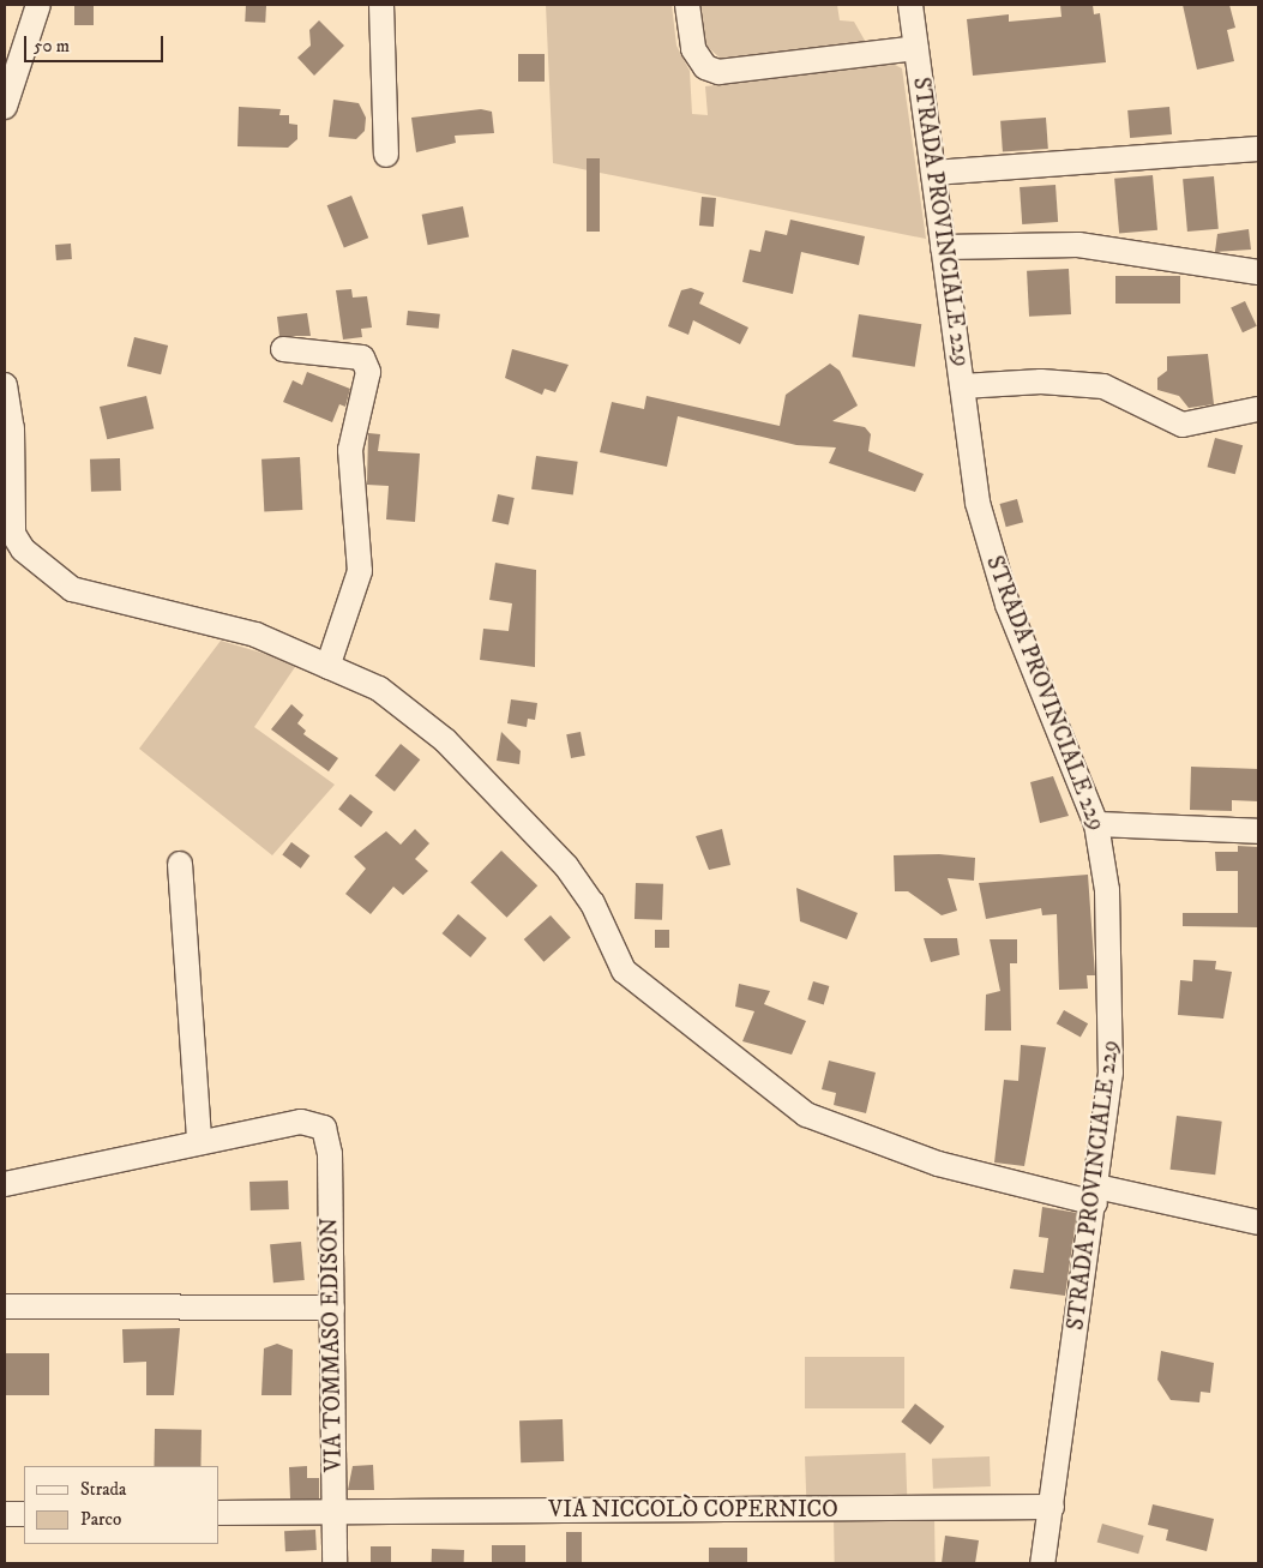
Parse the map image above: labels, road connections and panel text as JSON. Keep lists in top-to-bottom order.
{
  "streets": {
    "street": ["STRADA PROVINCIALE 229", "VIA TOMMASO EDISON", "VIA NICCOLÒ COPERNICO"]
  },
  "crossings": [
    ["STRADA PROVINCIALE 229", "VIA NICCOLÒ COPERNICO"],
    ["VIA TOMMASO EDISON", "VIA NICCOLÒ COPERNICO"]
  ],
  "legend": ["Strada", "Parco"],
  "scale_bar": "50 m"
}
